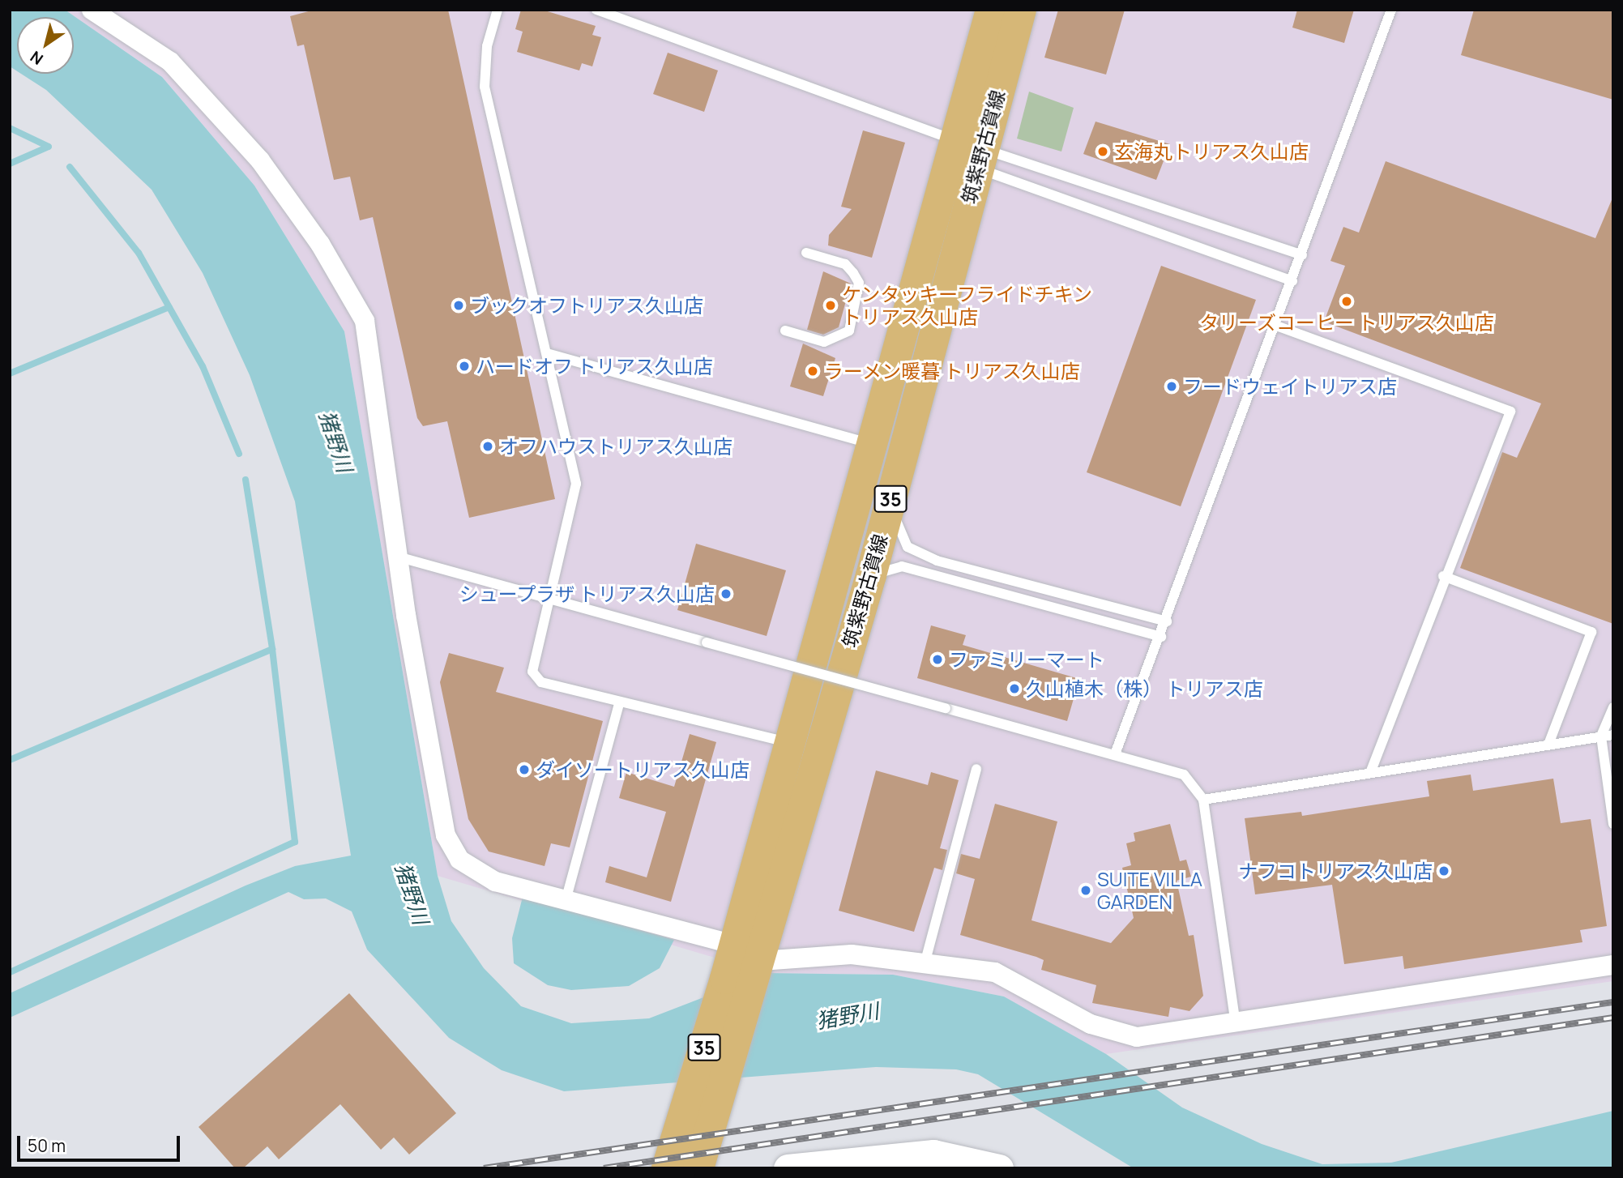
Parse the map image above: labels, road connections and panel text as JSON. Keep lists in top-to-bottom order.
{
  "streets": {
    "main road": ["筑紫野古賀線", "35"]
  },
  "water": ["猪野川"],
  "places": [
    "玄海丸トリアス久山店",
    "タリーズコーヒー トリアス久山店",
    "ブックオフトリアス久山店",
    "ケンタッキーフライドチキン トリアス久山店",
    "ハードオフ トリアス久山店",
    "ラーメン暖暮 トリアス久山店",
    "フードウェイトリアス店",
    "オフハウストリアス久山店",
    "シュープラザ トリアス久山店",
    "ファミリーマート",
    "久山植木（株） トリアス店",
    "ダイソートリアス久山店",
    "ナフコトリアス久山店",
    "SUITE VILLA GARDEN"
  ],
  "scale_bar": "50 m",
  "north": "bottom left"
}
